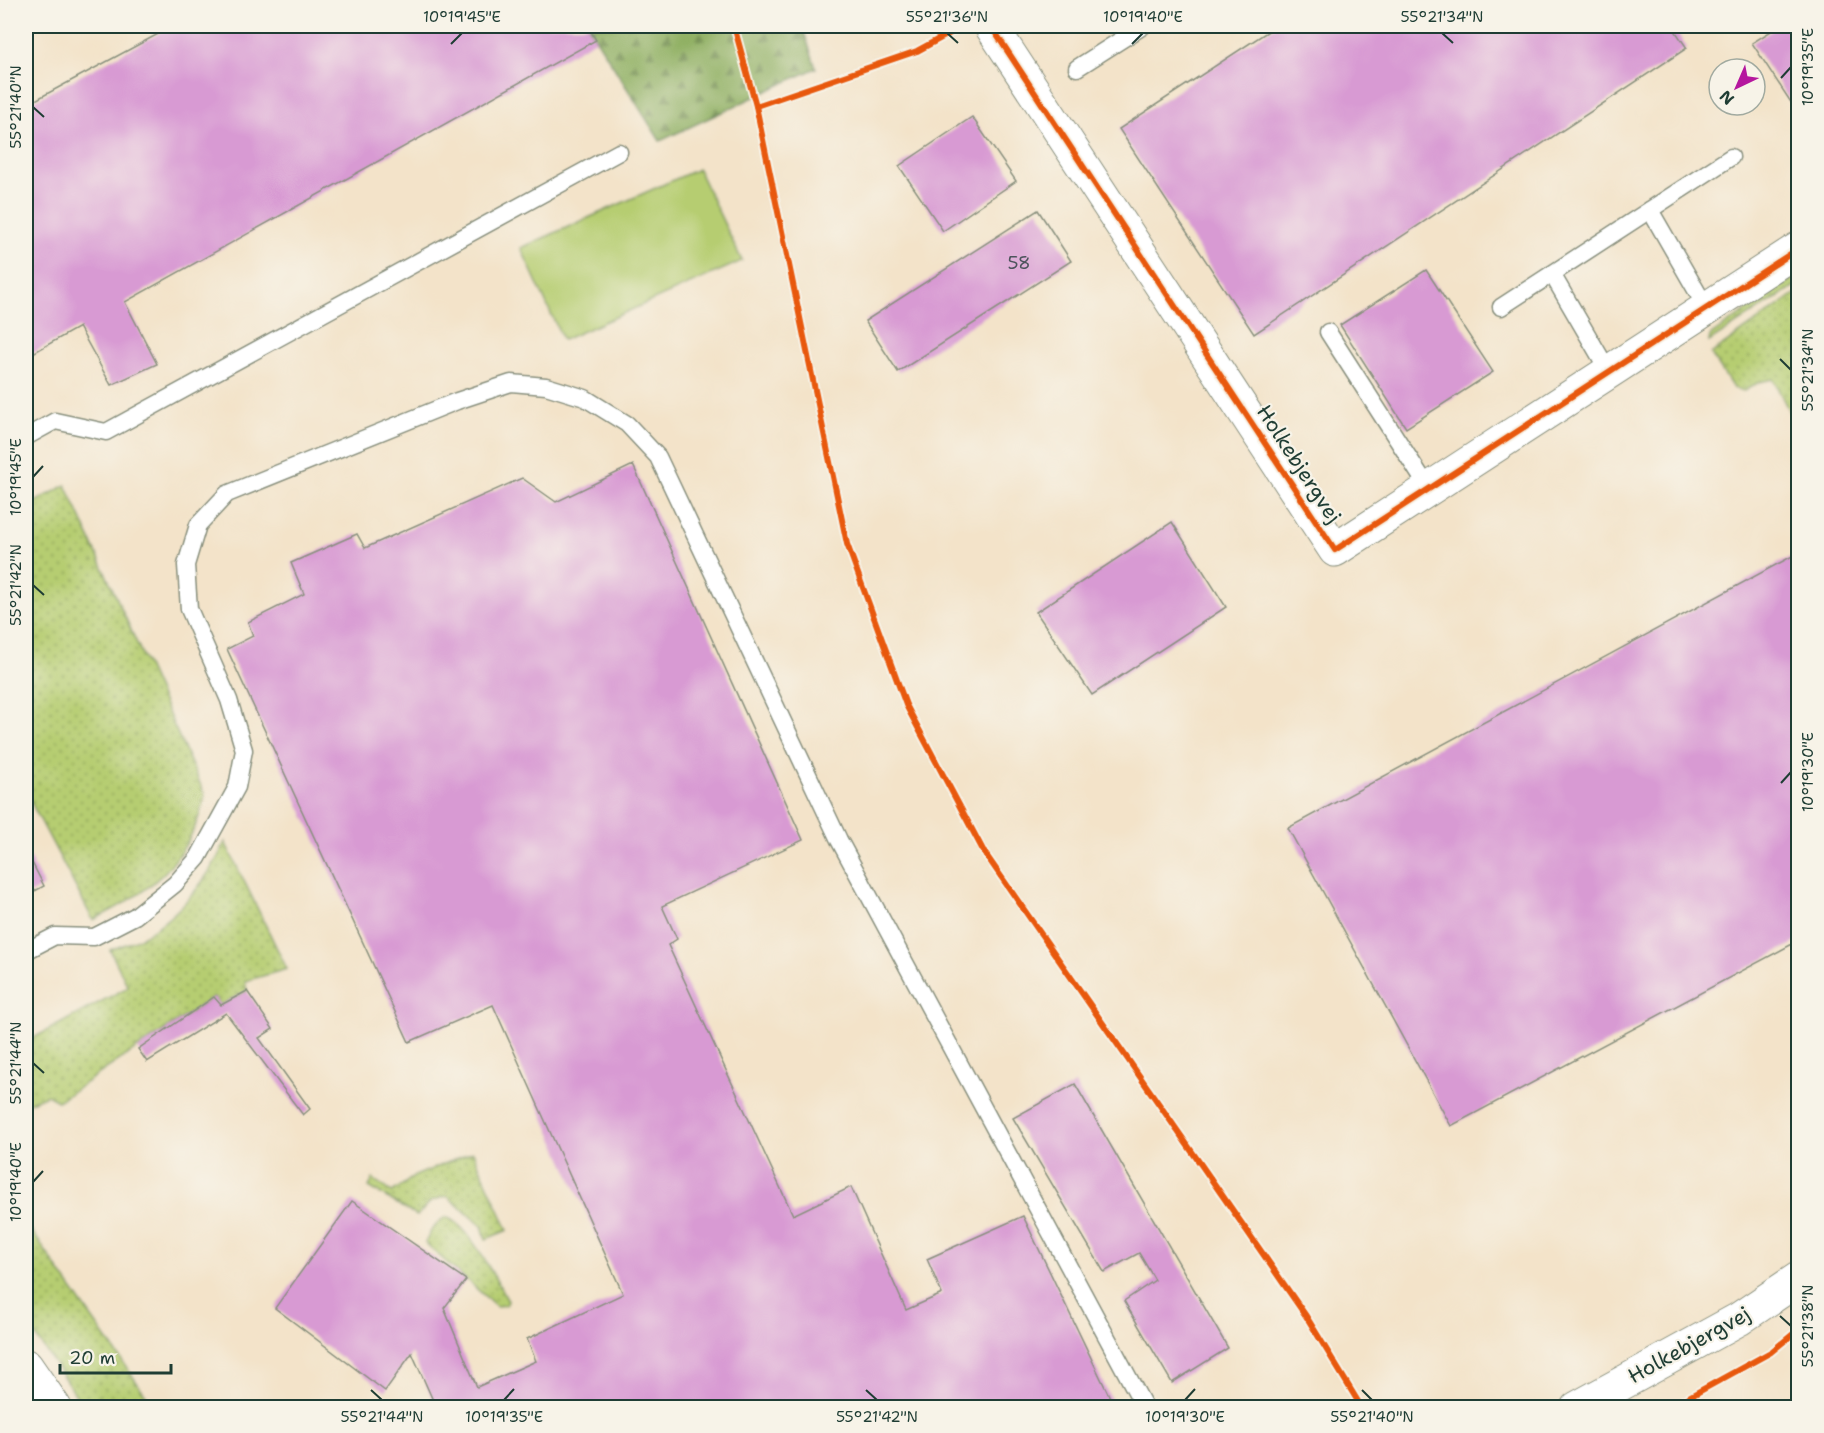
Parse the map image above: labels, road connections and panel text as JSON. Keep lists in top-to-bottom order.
{
  "streets": {
    "street": ["Holkebjergvej"]
  },
  "house_numbers": ["58"],
  "scale_bar": "20 m",
  "north": "bottom left",
  "coordinates": [
    "10°19'45\"E",
    "55°21'36\"N",
    "10°19'40\"E",
    "55°21'34\"N",
    "10°19'35\"E",
    "55°21'40\"N",
    "55°21'42\"N",
    "10°19'30\"E",
    "55°21'44\"N",
    "55°21'38\"N"
  ]
}
